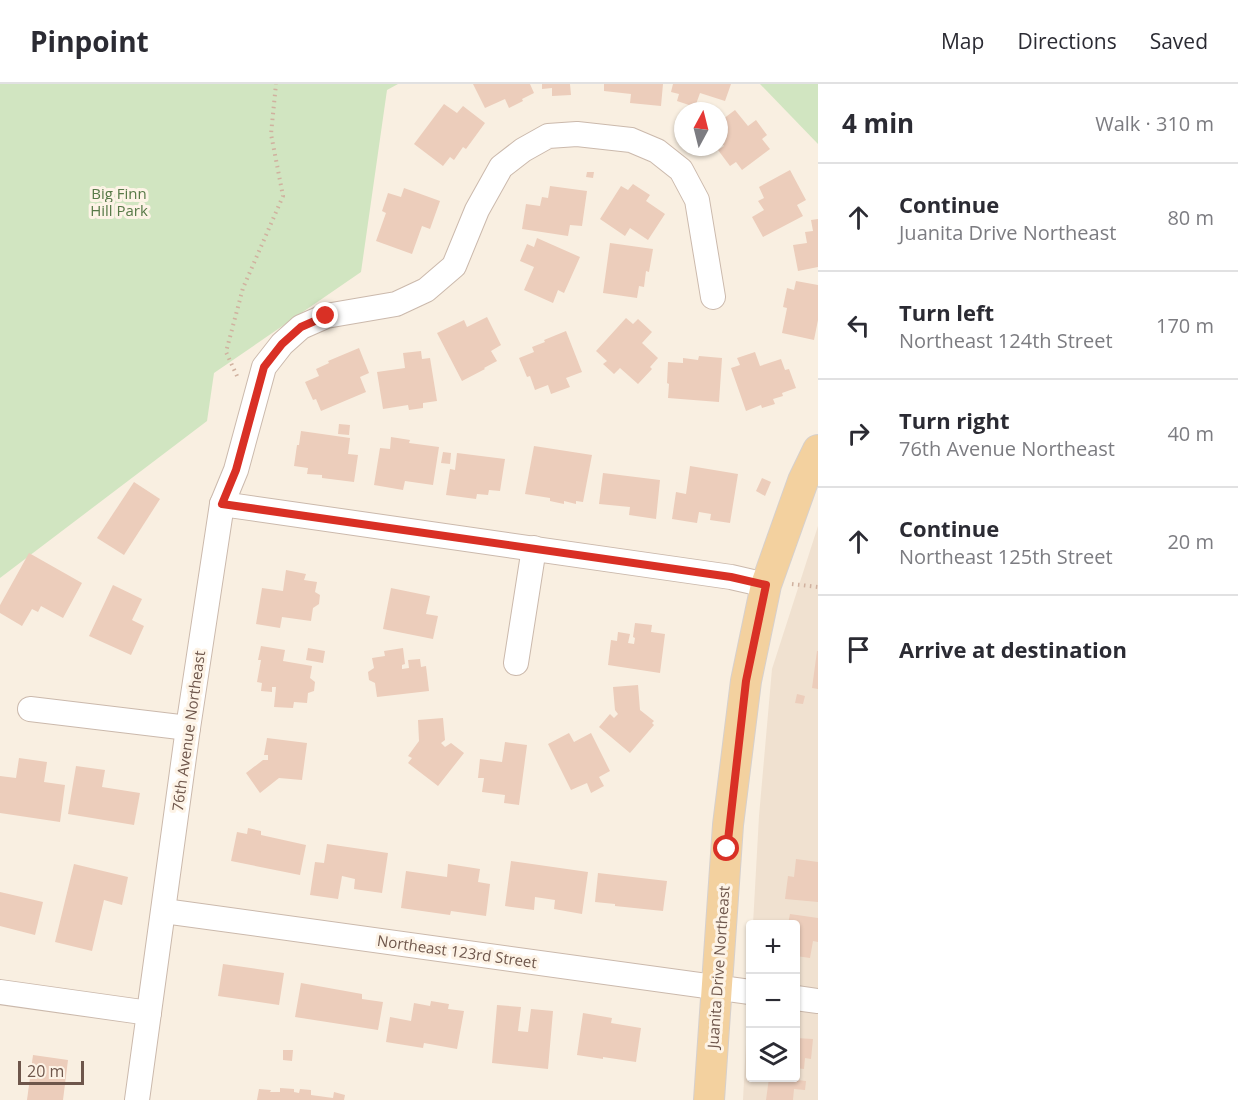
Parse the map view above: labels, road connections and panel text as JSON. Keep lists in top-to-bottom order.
{
  "streets": {
    "main road": ["Juanita Drive Northeast"],
    "street": ["76th Avenue Northeast", "Northeast 123rd Street"]
  },
  "crossings": [
    ["76th Avenue Northeast", "Northeast 123rd Street"],
    ["Northeast 123rd Street", "Juanita Drive Northeast"]
  ],
  "parks": ["Big Finn Hill Park"],
  "scale_bar": "20 m",
  "north": "top",
  "page": {
    "header": "Pinpoint",
    "nav": ["Map", "Directions", "Saved"],
    "heading": ["4 min", "Walk · 310 m"],
    "list": [
      ["Continue", "Juanita Drive Northeast", "80 m"],
      ["Turn left", "Northeast 124th Street", "170 m"],
      ["Turn right", "76th Avenue Northeast", "40 m"],
      ["Continue", "Northeast 125th Street", "20 m"],
      "Arrive at destination"
    ],
    "map_buttons": ["+", "−"],
    "scale": "20 m"
  }
}
